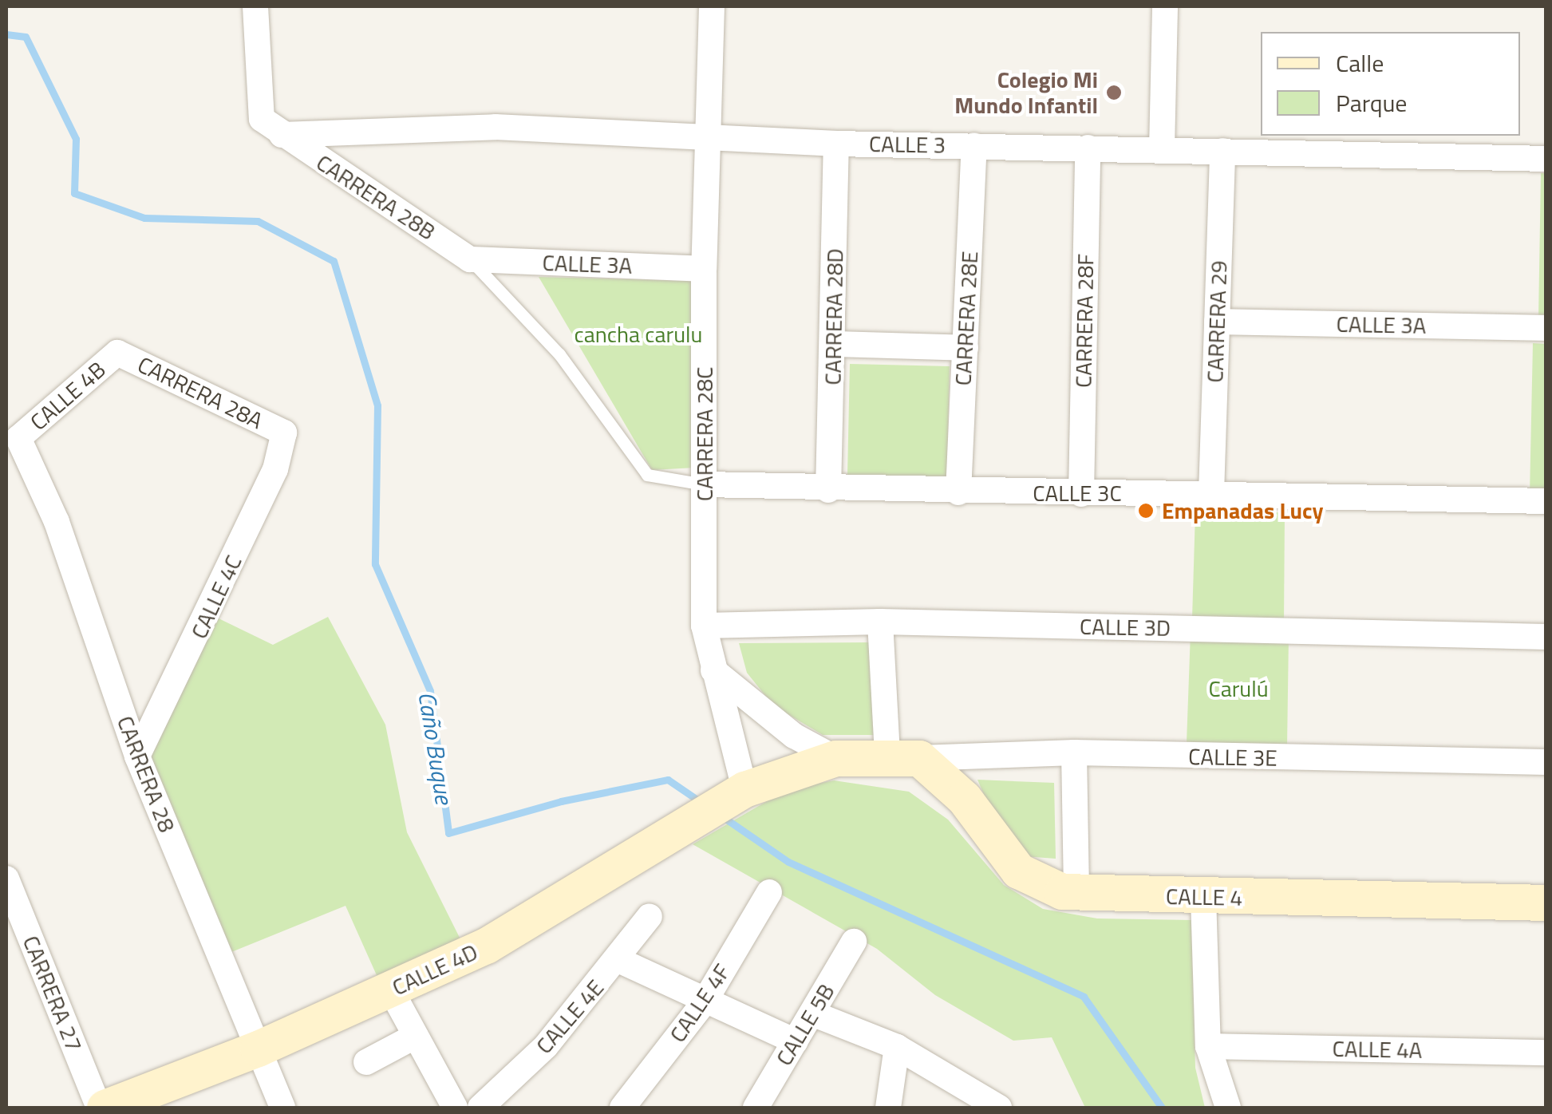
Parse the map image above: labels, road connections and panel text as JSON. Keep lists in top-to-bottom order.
{
  "streets": {
    "street": [
      "CALLE 3",
      "CARRERA 28B",
      "CALLE 3A",
      "CARRERA 28D",
      "CARRERA 28E",
      "CARRERA 28F",
      "CARRERA 29",
      "CARRERA 28A",
      "CALLE 4B",
      "CARRERA 28C",
      "CALLE 3C",
      "CALLE 4C",
      "CALLE 3D",
      "CALLE 3E",
      "CARRERA 28",
      "CALLE 4",
      "CALLE 4D",
      "CARRERA 27",
      "CALLE 4F",
      "CALLE 4E",
      "CALLE 5B",
      "CALLE 4A"
    ]
  },
  "crossings": [
    ["CALLE 3", "CARRERA 28B"],
    ["CALLE 3", "CARRERA 28D"],
    ["CALLE 3", "CARRERA 28E"],
    ["CALLE 3", "CARRERA 28F"],
    ["CALLE 3", "CARRERA 29"],
    ["CALLE 3", "CARRERA 28C"],
    ["CARRERA 28B", "CALLE 3A"],
    ["CALLE 3A", "CARRERA 29"],
    ["CALLE 3A", "CARRERA 28C"],
    ["CARRERA 28D", "CALLE 3C"],
    ["CARRERA 28E", "CALLE 3C"],
    ["CARRERA 28F", "CALLE 3C"],
    ["CARRERA 29", "CALLE 3C"],
    ["CARRERA 28A", "CALLE 4B"],
    ["CARRERA 28A", "CALLE 4C"],
    ["CALLE 4B", "CARRERA 28"],
    ["CARRERA 28C", "CALLE 3C"],
    ["CARRERA 28C", "CALLE 3D"],
    ["CARRERA 28C", "CALLE 4D"],
    ["CALLE 4C", "CARRERA 28"],
    ["CALLE 3E", "CALLE 4"],
    ["CARRERA 28", "CALLE 4D"],
    ["CALLE 4D", "CARRERA 27"]
  ],
  "water": ["Caño Buque"],
  "parks": ["cancha carulu", "Carulú"],
  "places": ["Colegio Mi Mundo Infantil", "Empanadas Lucy"],
  "legend": ["Calle", "Parque"]
}
